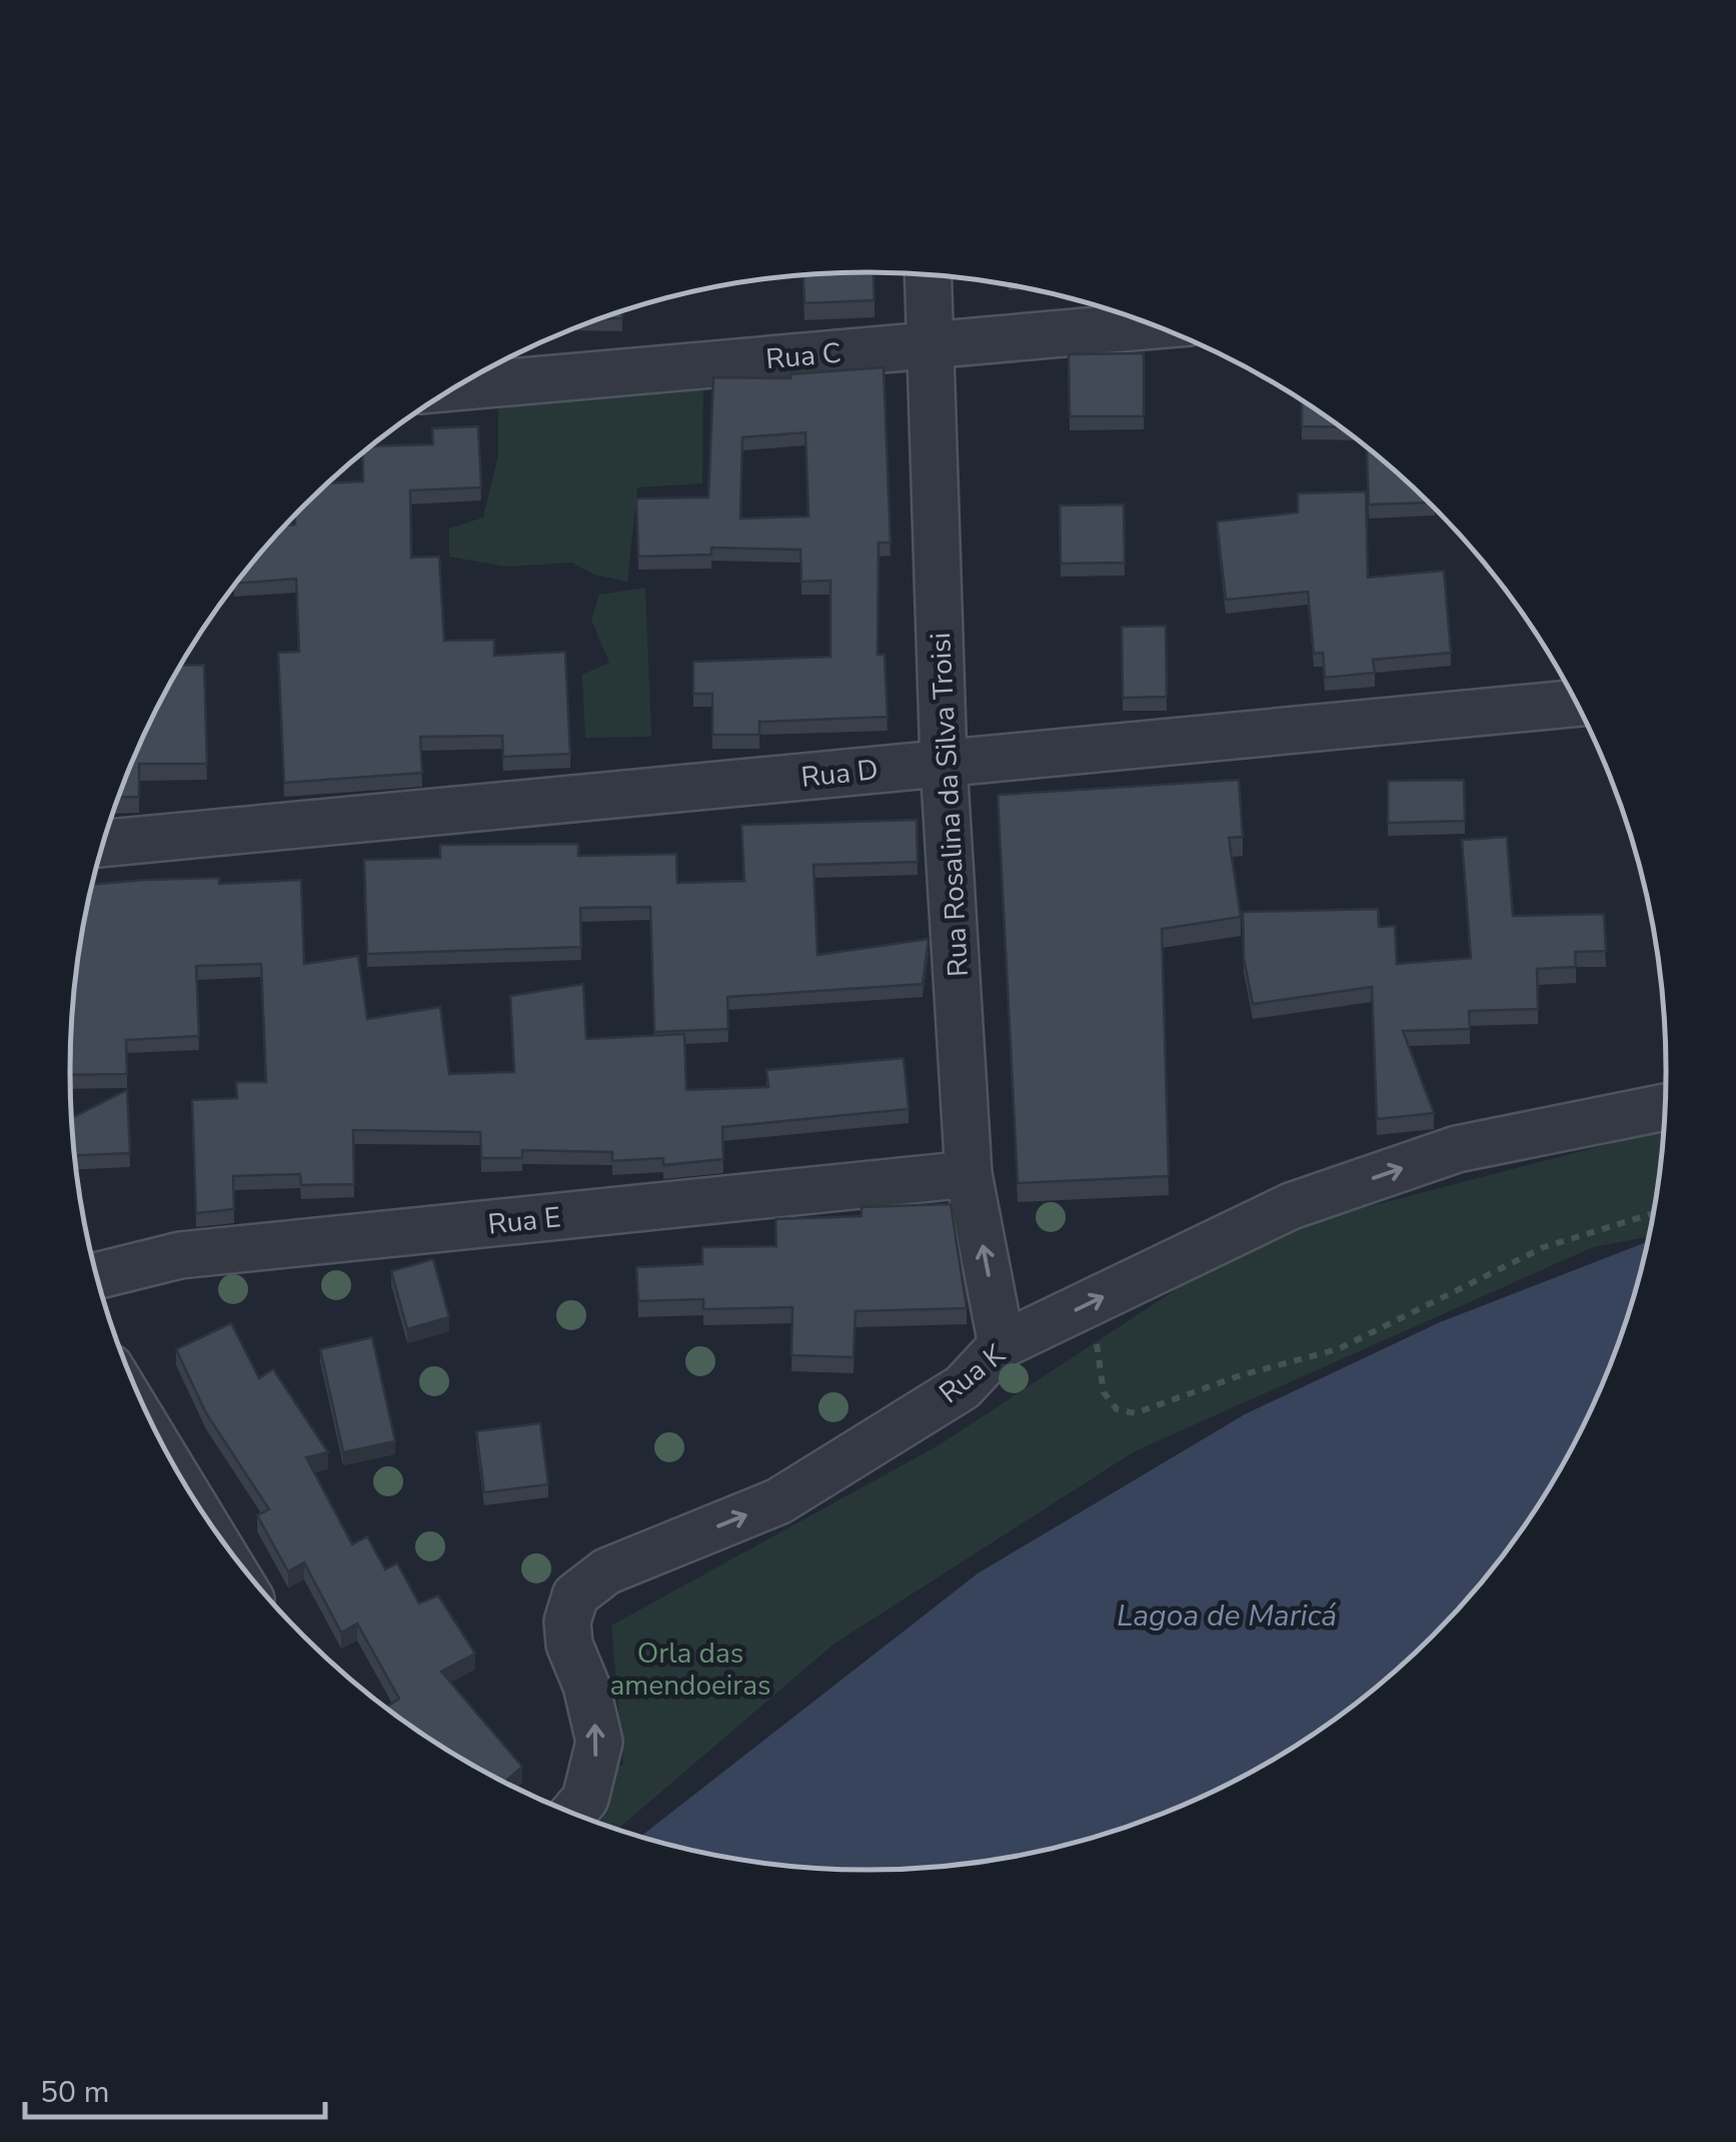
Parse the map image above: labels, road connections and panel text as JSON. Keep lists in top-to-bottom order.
{
  "streets": {
    "street": [
      "Rua C",
      "Rua D",
      "Rua Rosalina da Silva Troisi",
      "Rua E",
      "Rua K"
    ]
  },
  "crossings": [
    ["Rua C", "Rua Rosalina da Silva Troisi"],
    ["Rua D", "Rua Rosalina da Silva Troisi"],
    ["Rua Rosalina da Silva Troisi", "Rua E"],
    ["Rua Rosalina da Silva Troisi", "Rua K"]
  ],
  "one_way": ["Rua K"],
  "water": ["Lagoa de Maricá"],
  "parks": ["Orla das amendoeiras"],
  "scale_bar": "50 m"
}
